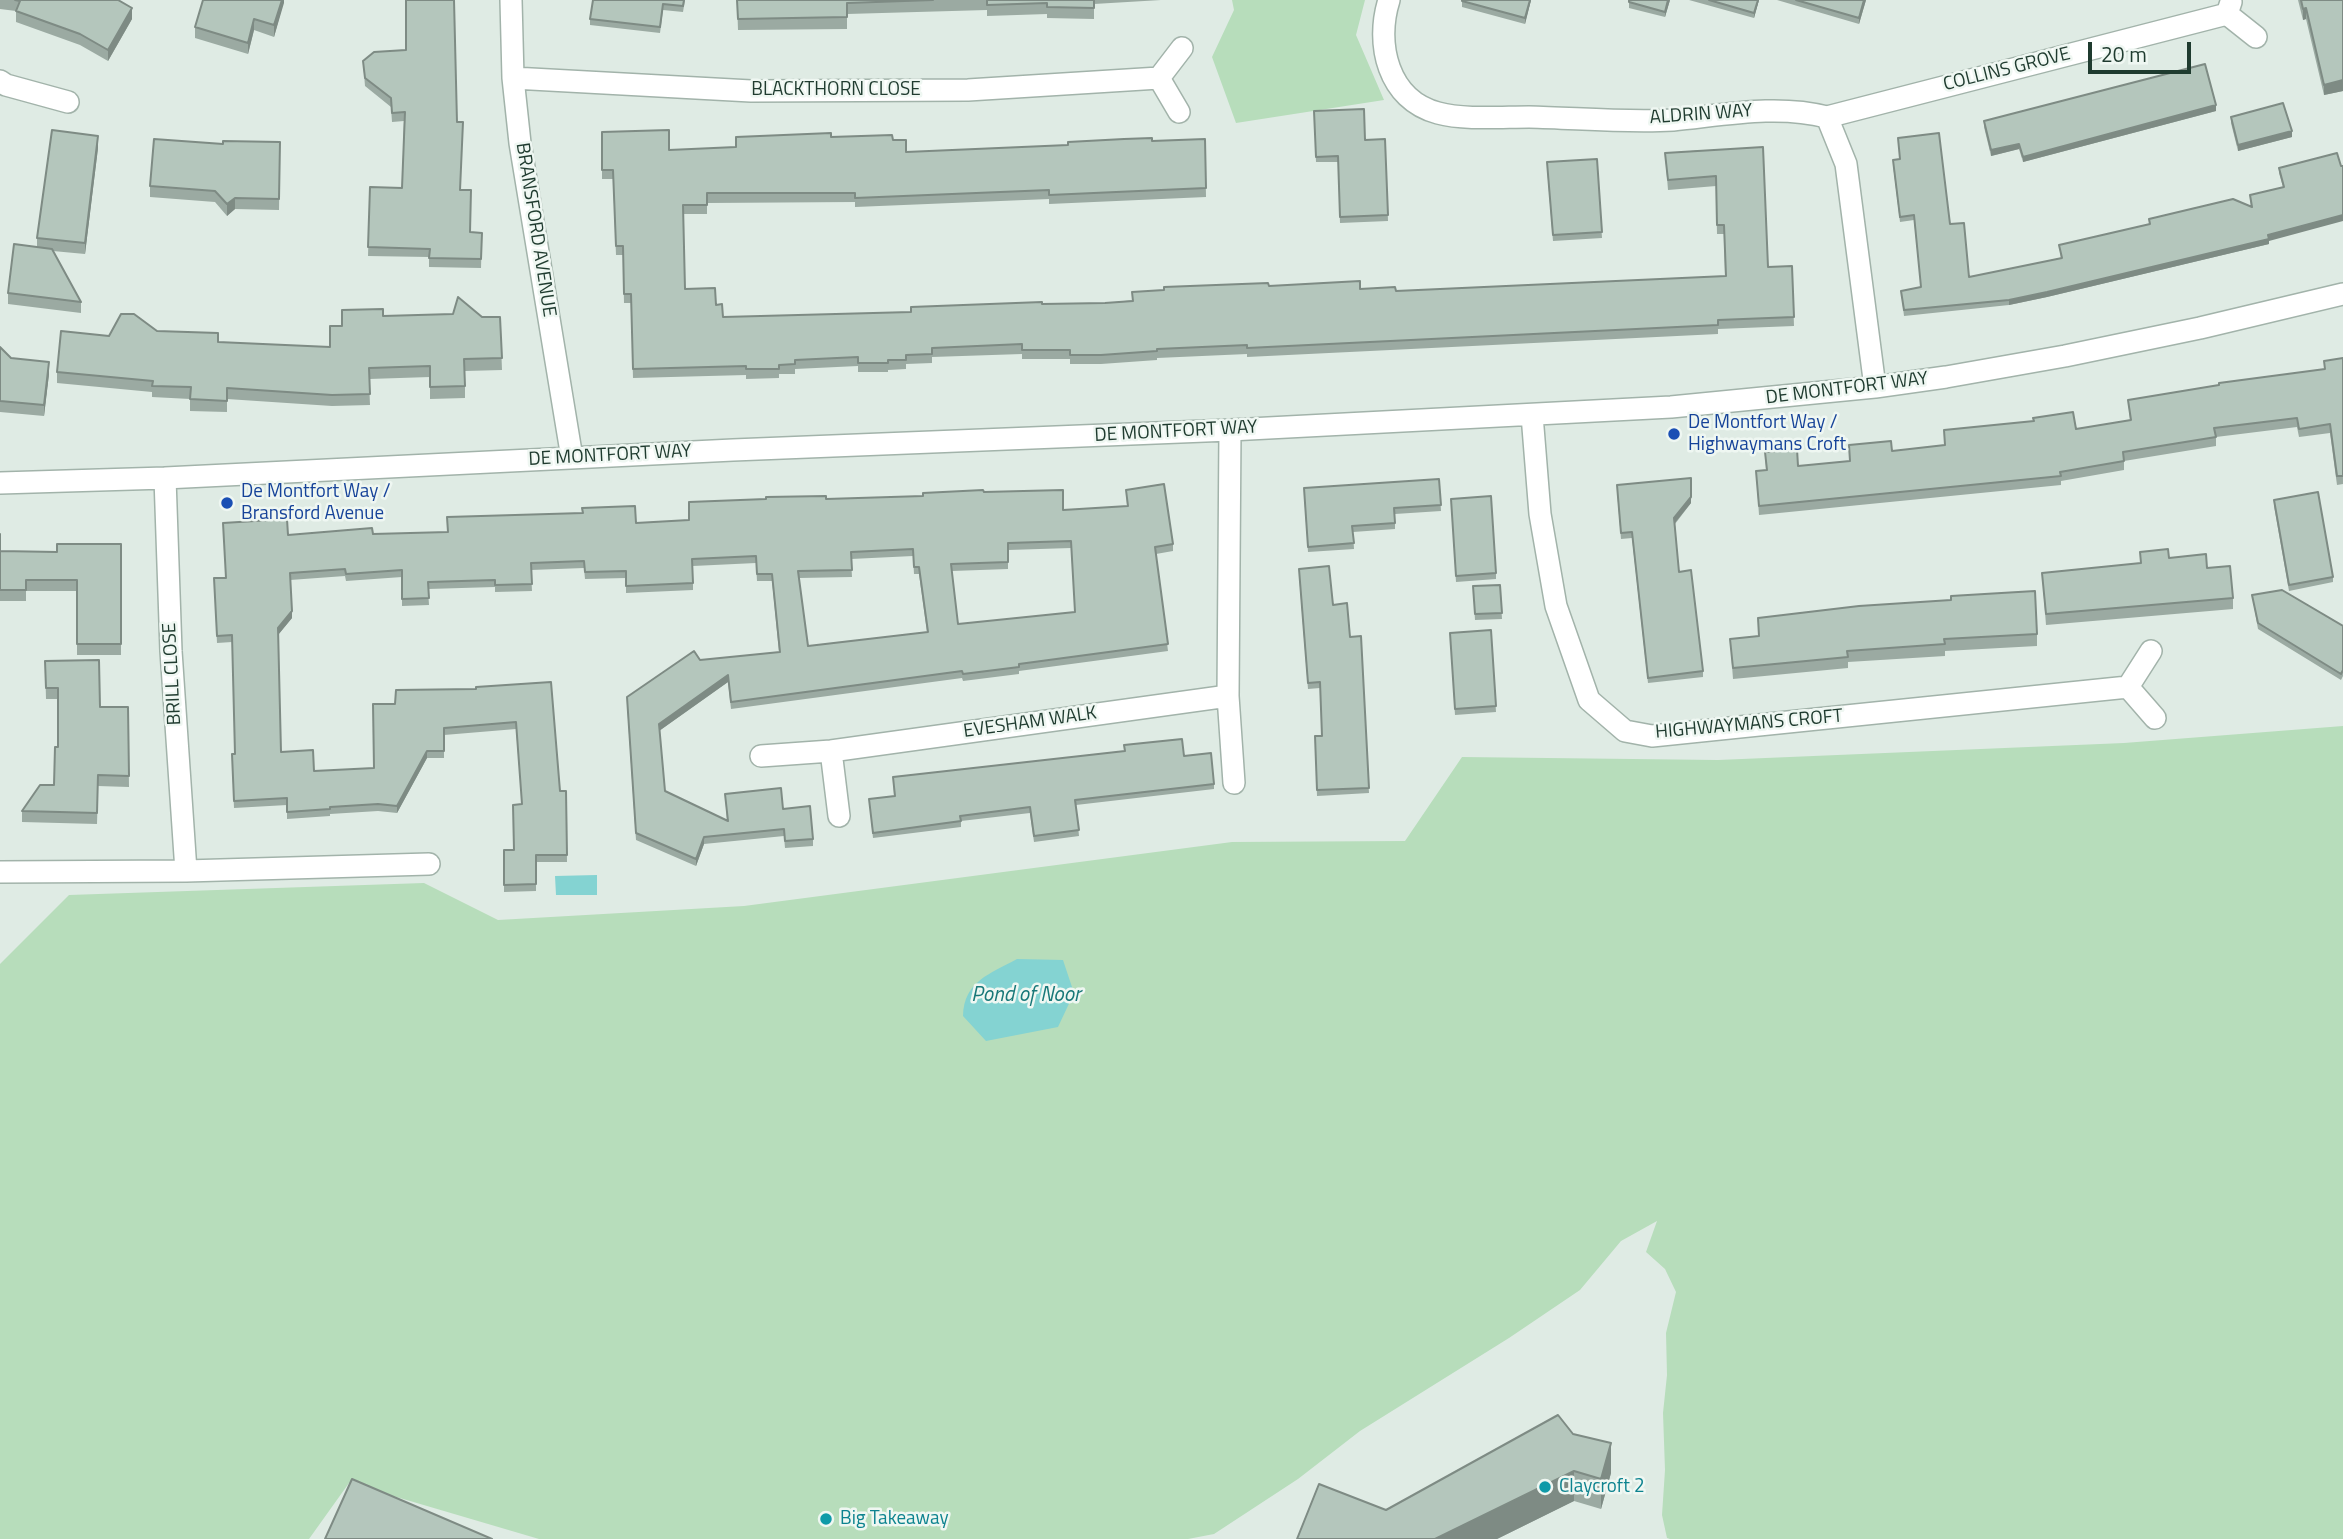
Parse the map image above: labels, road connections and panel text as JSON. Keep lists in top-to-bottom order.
{
  "streets": {
    "street": [
      "COLLINS GROVE",
      "BLACKTHORN CLOSE",
      "ALDRIN WAY",
      "BRANSFORD AVENUE",
      "DE MONTFORT WAY",
      "BRILL CLOSE",
      "EVESHAM WALK",
      "HIGHWAYMANS CROFT"
    ]
  },
  "crossings": [
    ["COLLINS GROVE", "ALDRIN WAY"],
    ["BLACKTHORN CLOSE", "BRANSFORD AVENUE"],
    ["BRANSFORD AVENUE", "DE MONTFORT WAY"],
    ["DE MONTFORT WAY", "BRILL CLOSE"],
    ["DE MONTFORT WAY", "HIGHWAYMANS CROFT"]
  ],
  "water": ["Pond of Noor"],
  "places": [
    "De Montfort Way / Highwaymans Croft",
    "De Montfort Way / Bransford Avenue",
    "Claycroft 2",
    "Big Takeaway"
  ],
  "scale_bar": "20 m"
}
